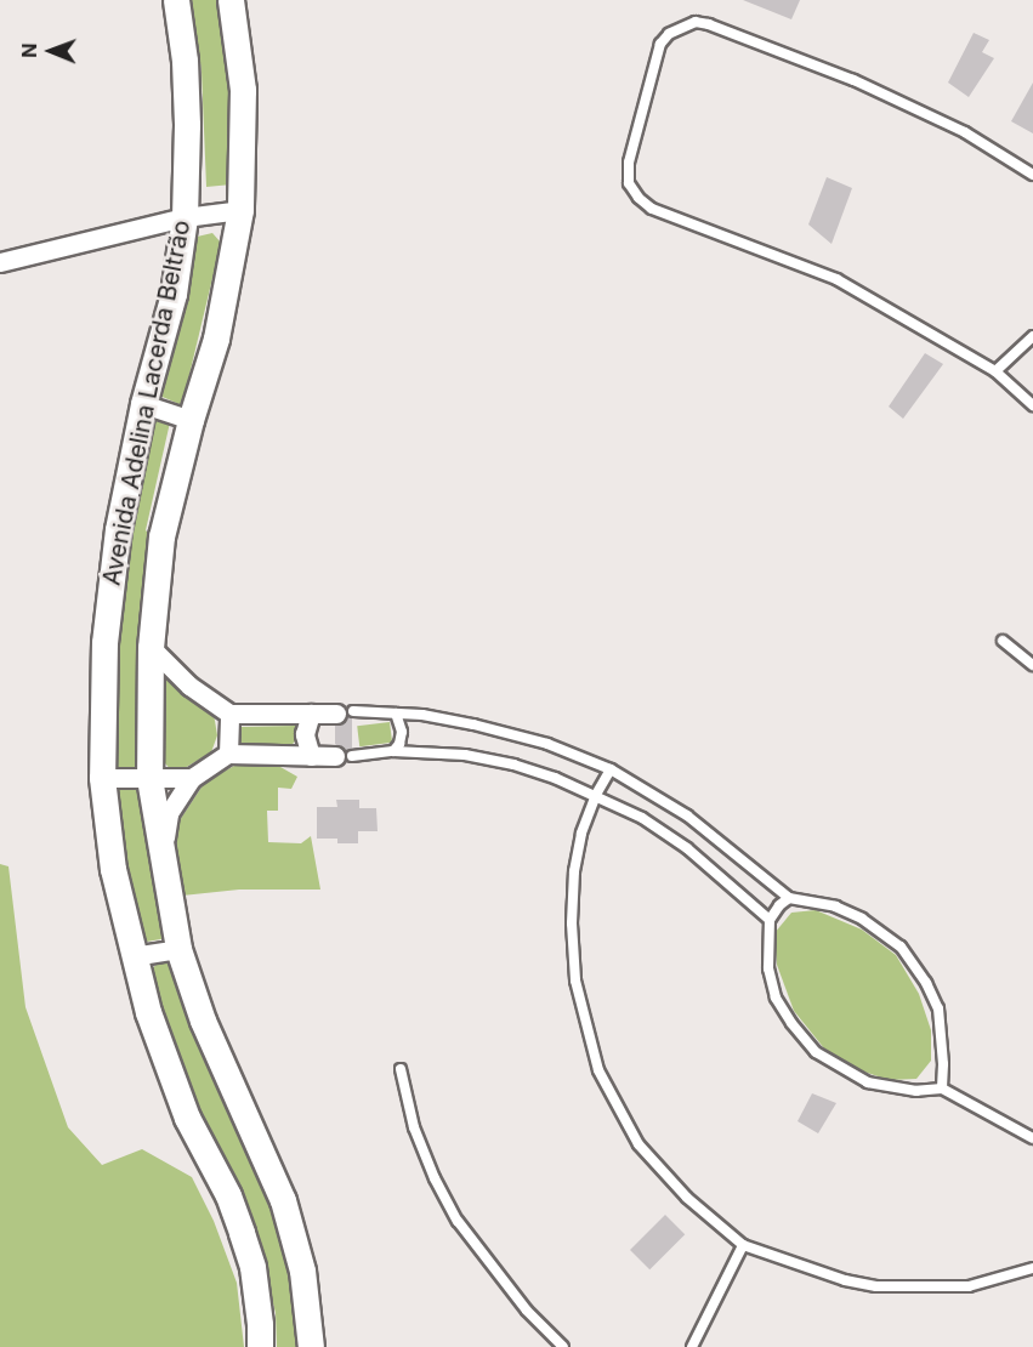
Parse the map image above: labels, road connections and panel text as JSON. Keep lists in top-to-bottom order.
{
  "streets": {
    "main road": ["Avenida Adelina Lacerda Beltrão"]
  },
  "north": "left"
}
